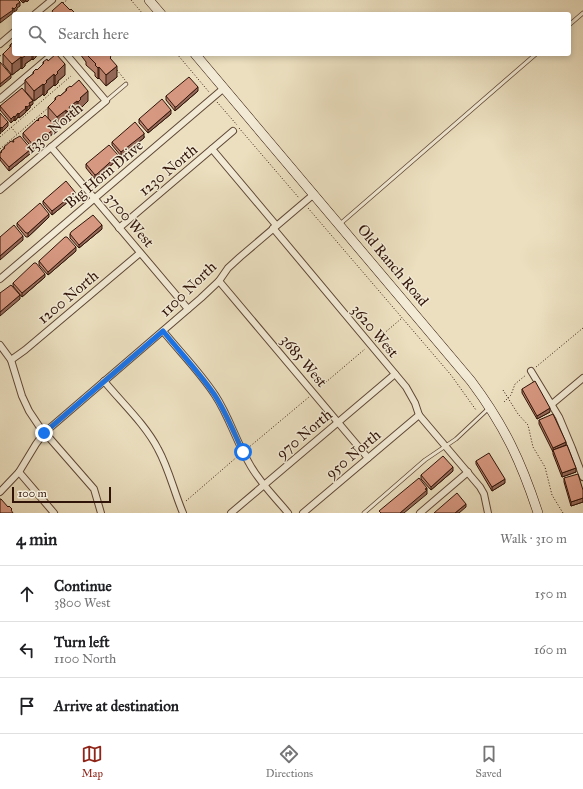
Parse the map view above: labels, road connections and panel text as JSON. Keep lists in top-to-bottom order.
{
  "streets": {
    "street": [
      "1330 North",
      "1230 North",
      "Big Horn Drive",
      "3700 West",
      "Old Ranch Road",
      "1100 North",
      "1200 North",
      "3620 West",
      "3685 West",
      "970 North",
      "950 North"
    ]
  },
  "crossings": [
    ["1330 North", "3700 West"],
    ["1230 North", "3700 West"],
    ["1230 North", "3620 West"],
    ["Big Horn Drive", "3700 West"],
    ["Big Horn Drive", "Old Ranch Road"],
    ["3700 West", "1100 North"],
    ["3700 West", "1200 North"],
    ["Old Ranch Road", "1100 North"],
    ["1100 North", "3620 West"],
    ["1100 North", "3685 West"],
    ["3620 West", "970 North"],
    ["3620 West", "950 North"],
    ["3685 West", "970 North"],
    ["3685 West", "950 North"]
  ],
  "scale_bar": "100 m",
  "page": {
    "search": "Search here",
    "scale": "100 m",
    "heading": ["4 min", "Walk · 310 m"],
    "list": [
      ["Continue", "3800 West", "150 m"],
      ["Turn left", "1100 North", "160 m"],
      "Arrive at destination"
    ],
    "nav": ["Map", "Directions", "Saved"]
  }
}
